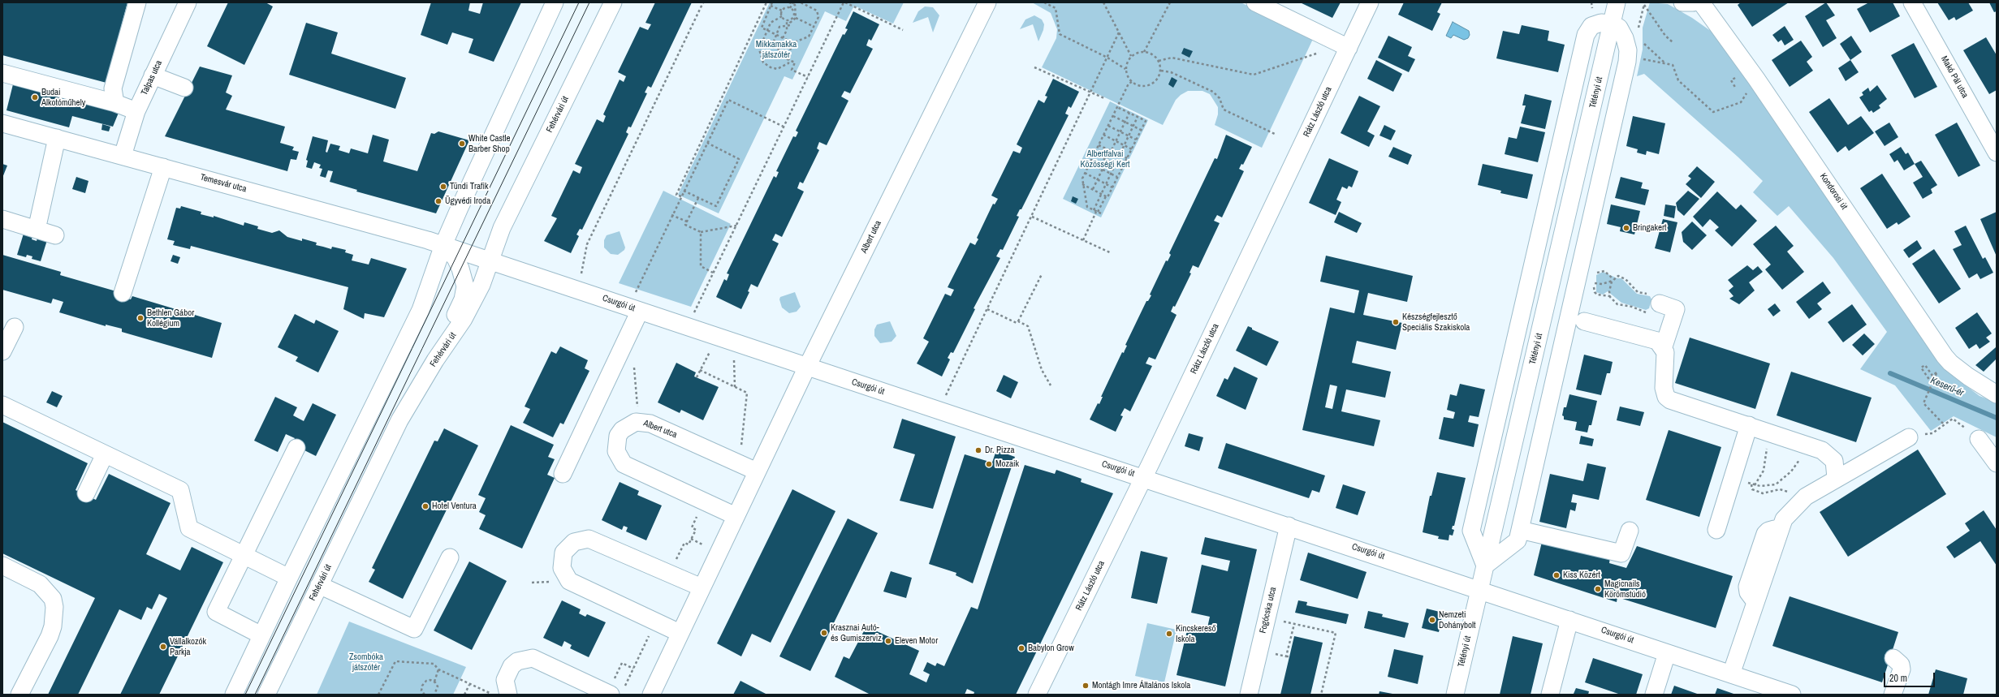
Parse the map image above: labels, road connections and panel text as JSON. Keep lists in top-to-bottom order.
{
  "streets": {
    "street": [
      "Makó Pál utca",
      "Talpas utca",
      "Tétényi út",
      "Rátz László utca",
      "Fehérvári út",
      "Temesvár utca",
      "Kondorosi út",
      "Albert utca",
      "Csurgói út",
      "Fogócska utca"
    ]
  },
  "crossings": [
    ["Talpas utca", "Temesvár utca"],
    ["Tétényi út", "Csurgói út"],
    ["Rátz László utca", "Csurgói út"],
    ["Fehérvári út", "Csurgói út"],
    ["Temesvár utca", "Csurgói út"],
    ["Albert utca", "Csurgói út"],
    ["Csurgói út", "Fogócska utca"]
  ],
  "water": ["Keserű-ér"],
  "parks": ["Mikkamakka játszótér", "Albertfalvai Közösségi Kert", "Zsombóka játszótér"],
  "places": [
    "Budai Alkotóműhely",
    "White Castle Barber Shop",
    "Tündi Trafik",
    "Ügyvédi Iroda",
    "Bringakert",
    "Bethlen Gábor Kollégium",
    "Készségfejlesztő Speciális Szakiskola",
    "Dr. Pizza",
    "Mozaik",
    "Hotel Ventura",
    "Kiss Közért",
    "Magicnails Körömstúdió",
    "Nemzeti Dohánybolt",
    "Krasznai Autó- és Gumiszerviz",
    "Kincskereső Iskola",
    "Eleven Motor",
    "Vállalkozók Parkja",
    "Babylon Grow",
    "Montágh Imre Általános Iskola"
  ],
  "scale_bar": "20 m"
}
